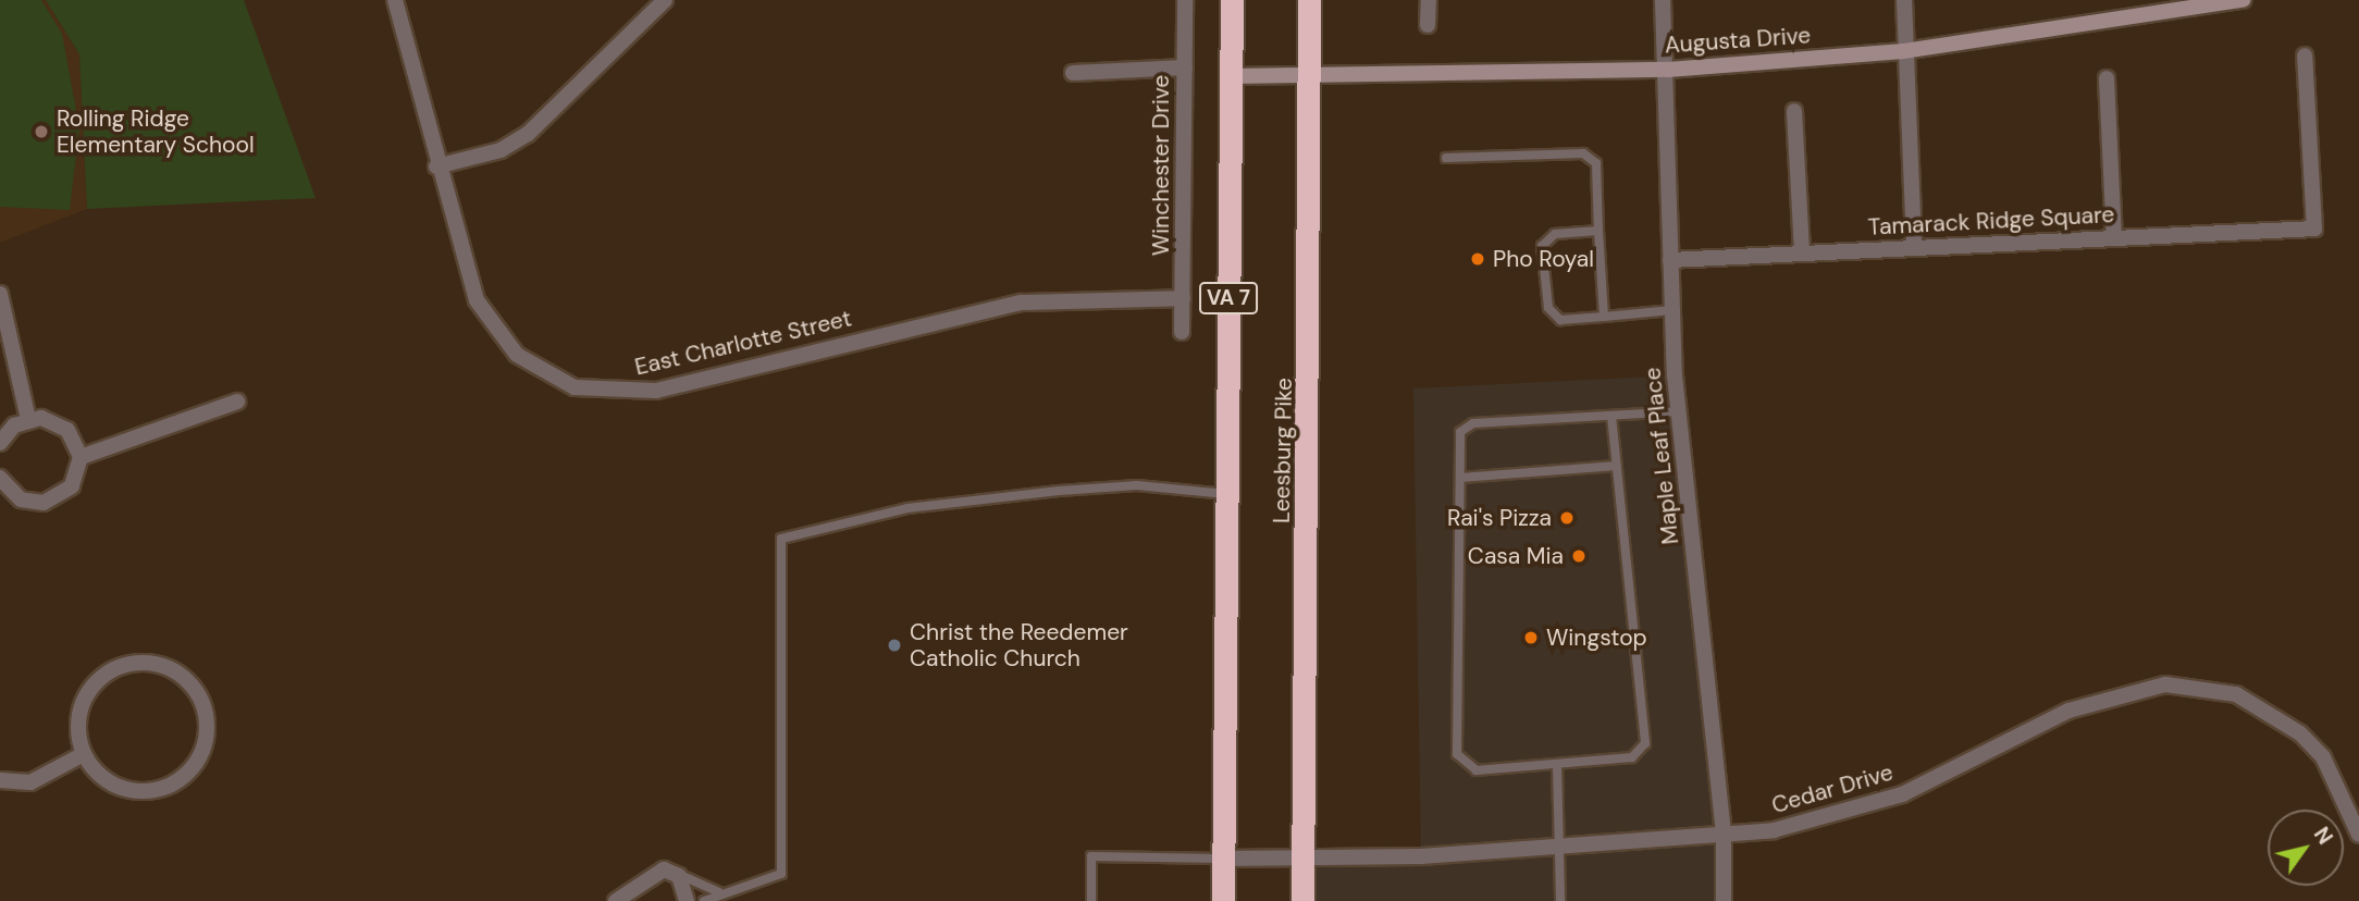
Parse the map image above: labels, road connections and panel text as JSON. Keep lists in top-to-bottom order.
{
  "streets": {
    "highway": ["VA 7", "Leesburg Pike"],
    "street": [
      "Augusta Drive",
      "Winchester Drive",
      "Tamarack Ridge Square",
      "East Charlotte Street",
      "Maple Leaf Place",
      "Cedar Drive"
    ]
  },
  "crossings": [
    ["Augusta Drive", "VA 7"],
    ["Augusta Drive", "Leesburg Pike"],
    ["Augusta Drive", "Maple Leaf Place"],
    ["Winchester Drive", "East Charlotte Street"],
    ["Tamarack Ridge Square", "Maple Leaf Place"],
    ["VA 7", "Cedar Drive"],
    ["Leesburg Pike", "Cedar Drive"],
    ["Maple Leaf Place", "Cedar Drive"]
  ],
  "places": [
    "Rolling Ridge Elementary School",
    "Pho Royal",
    "Rai's Pizza",
    "Casa Mia",
    "Wingstop",
    "Christ the Reedemer Catholic Church"
  ],
  "north": "top right"
}
